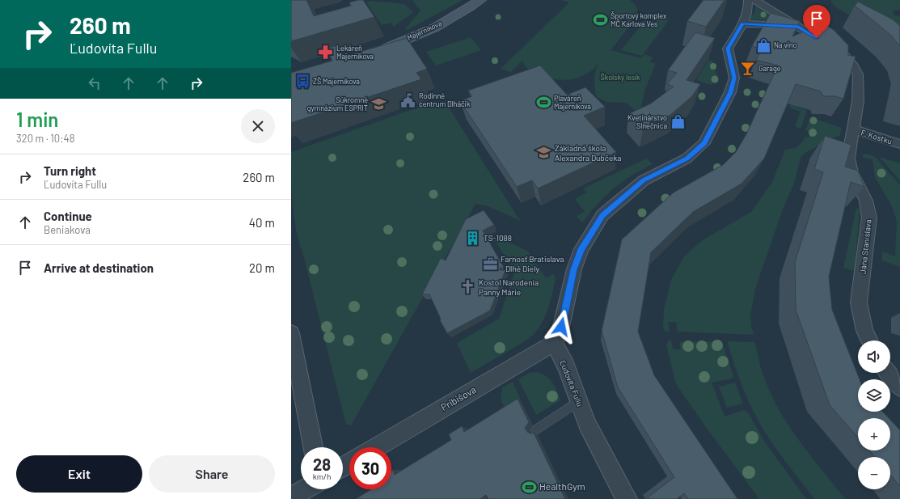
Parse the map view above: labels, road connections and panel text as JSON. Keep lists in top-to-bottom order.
{
  "streets": {
    "street": [
      "Majerníkova",
      "F. Kostku",
      "Jána Stanislava",
      "Ľudovíta Fullu",
      "Pribišova"
    ]
  },
  "crossings": [
    ["F. Kostku", "Jána Stanislava"],
    ["Ľudovíta Fullu", "Pribišova"]
  ],
  "parks": ["Školský lesík"],
  "places": {
    "sports": ["Športový komplex MČ Karlova Ves", "Plaváreň Majerníkova", "HealthGym"],
    "shop": ["Na víno", "Kvetinárstvo Slnečnica"],
    "pharmacy": ["Lekáreň Majerníkova"],
    "bar": ["Garage"],
    "bus stop": ["ZŠ Majerníkova"],
    "public building": ["Rodinné centrum Dlháčik"],
    "school or university": ["Súkromné gymnázium ESPRIT", "Základná škola Alexandra Dubčeka"],
    "building": ["TS-1088"],
    "office": ["Farnosť Bratislava - Dlhé Diely"],
    "church": ["Kostol Narodenia Panny Márie"]
  },
  "page": {
    "turn": ["260 m", "Ľudovíta Fullu"],
    "heading": ["1 min", "320 m · 10:48"],
    "list": [
      {
        "name": "Turn right",
        "note": "Ľudovíta Fullu",
        "value": "260 m"
      },
      {
        "name": "Continue",
        "note": "Beniakova",
        "value": "40 m"
      },
      {
        "name": "Arrive at destination",
        "value": "20 m"
      }
    ],
    "map_buttons": ["+", "−"],
    "speed": "28 km/h",
    "limit": "30",
    "buttons": ["Exit", "Share"]
  }
}
